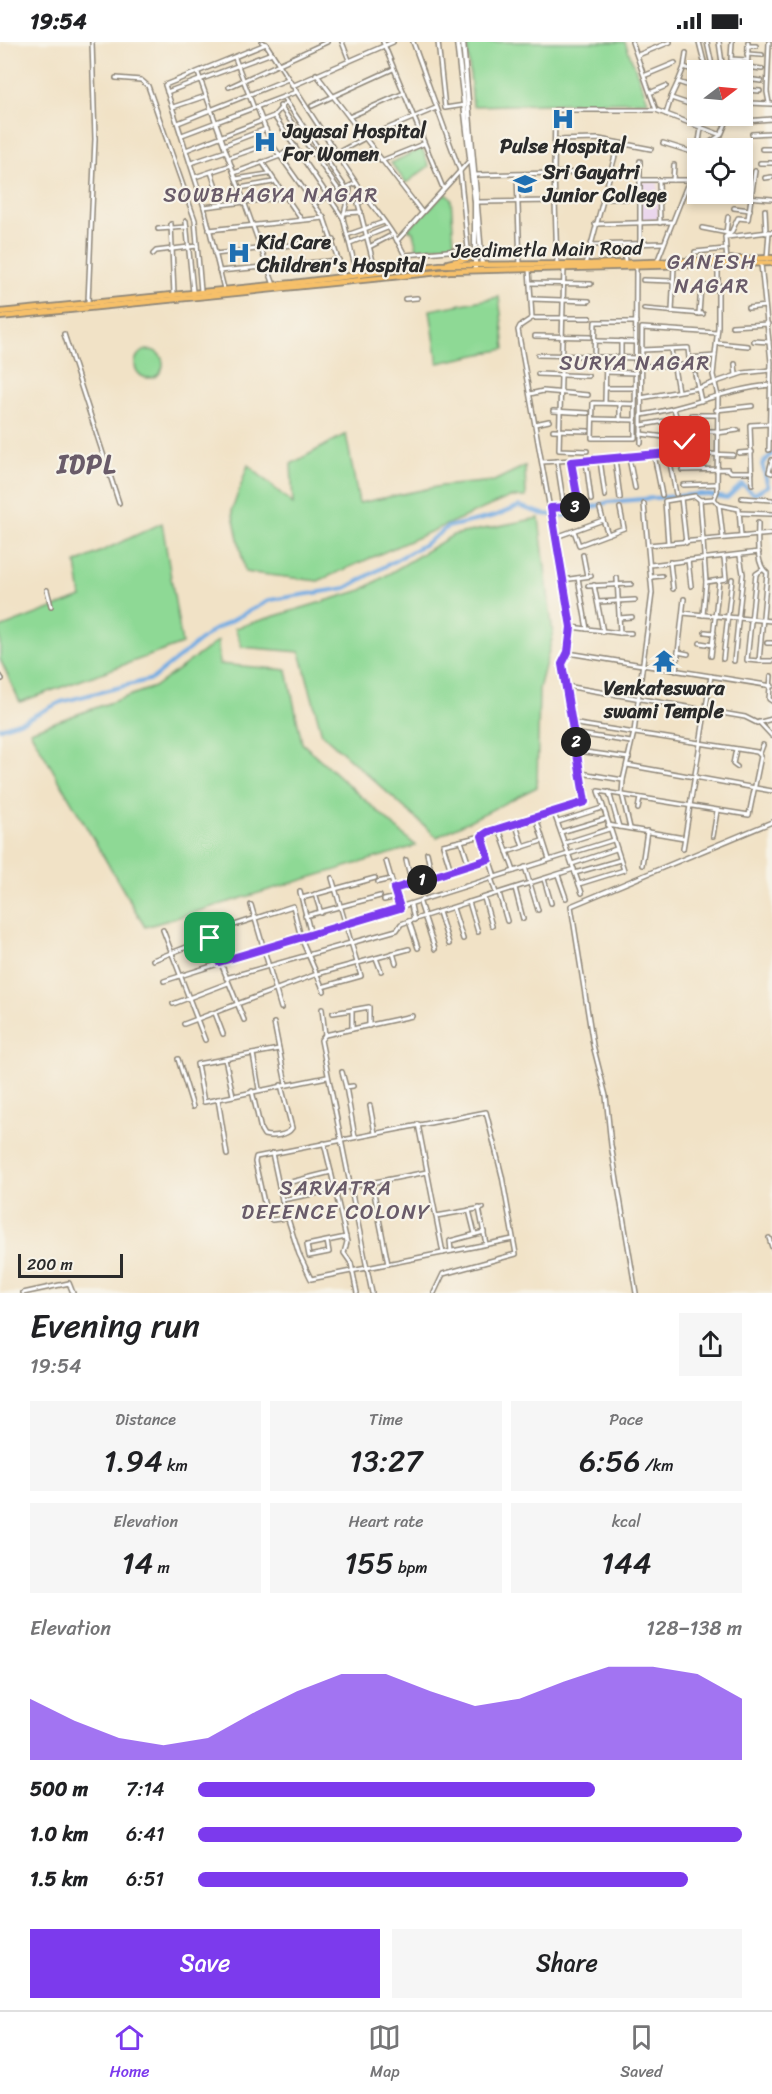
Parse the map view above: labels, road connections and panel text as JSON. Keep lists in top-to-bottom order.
{
  "streets": {
    "main road": ["Jeedimetla Main Road"]
  },
  "districts": [
    "SOWBHAGYA NAGAR",
    "GANESH NAGAR",
    "SURYA NAGAR",
    "IDPL",
    "SARVATRA DEFENCE COLONY"
  ],
  "places": {
    "hospital": ["Pulse Hospital", "Jayasai Hospital For Women", "Kid Care Children's Hospital"],
    "school or university": ["Sri Gayatri Junior College"],
    "temple": ["Venkateswara swami Temple"]
  },
  "scale_bar": "200 m",
  "north": "right",
  "page": {
    "status": "19:54",
    "pins": ["3", "2", "1"],
    "scale": "200 m",
    "heading": ["Evening run", "19:54"],
    "stats": [
      ["Distance", "1.94 km"],
      ["Time", "13:27"],
      ["Pace", "6:56 /km"],
      ["Elevation", "14 m"],
      ["Heart rate", "155 bpm"],
      ["kcal", "144"]
    ],
    "chart": ["Elevation", "128–138 m"],
    "list": [
      {
        "name": "500 m",
        "note": "7:14"
      },
      {
        "name": "1.0 km",
        "note": "6:41"
      },
      {
        "name": "1.5 km",
        "note": "6:51"
      }
    ],
    "buttons": ["Save", "Share"],
    "tabs": ["Home", "Map", "Saved"]
  }
}
